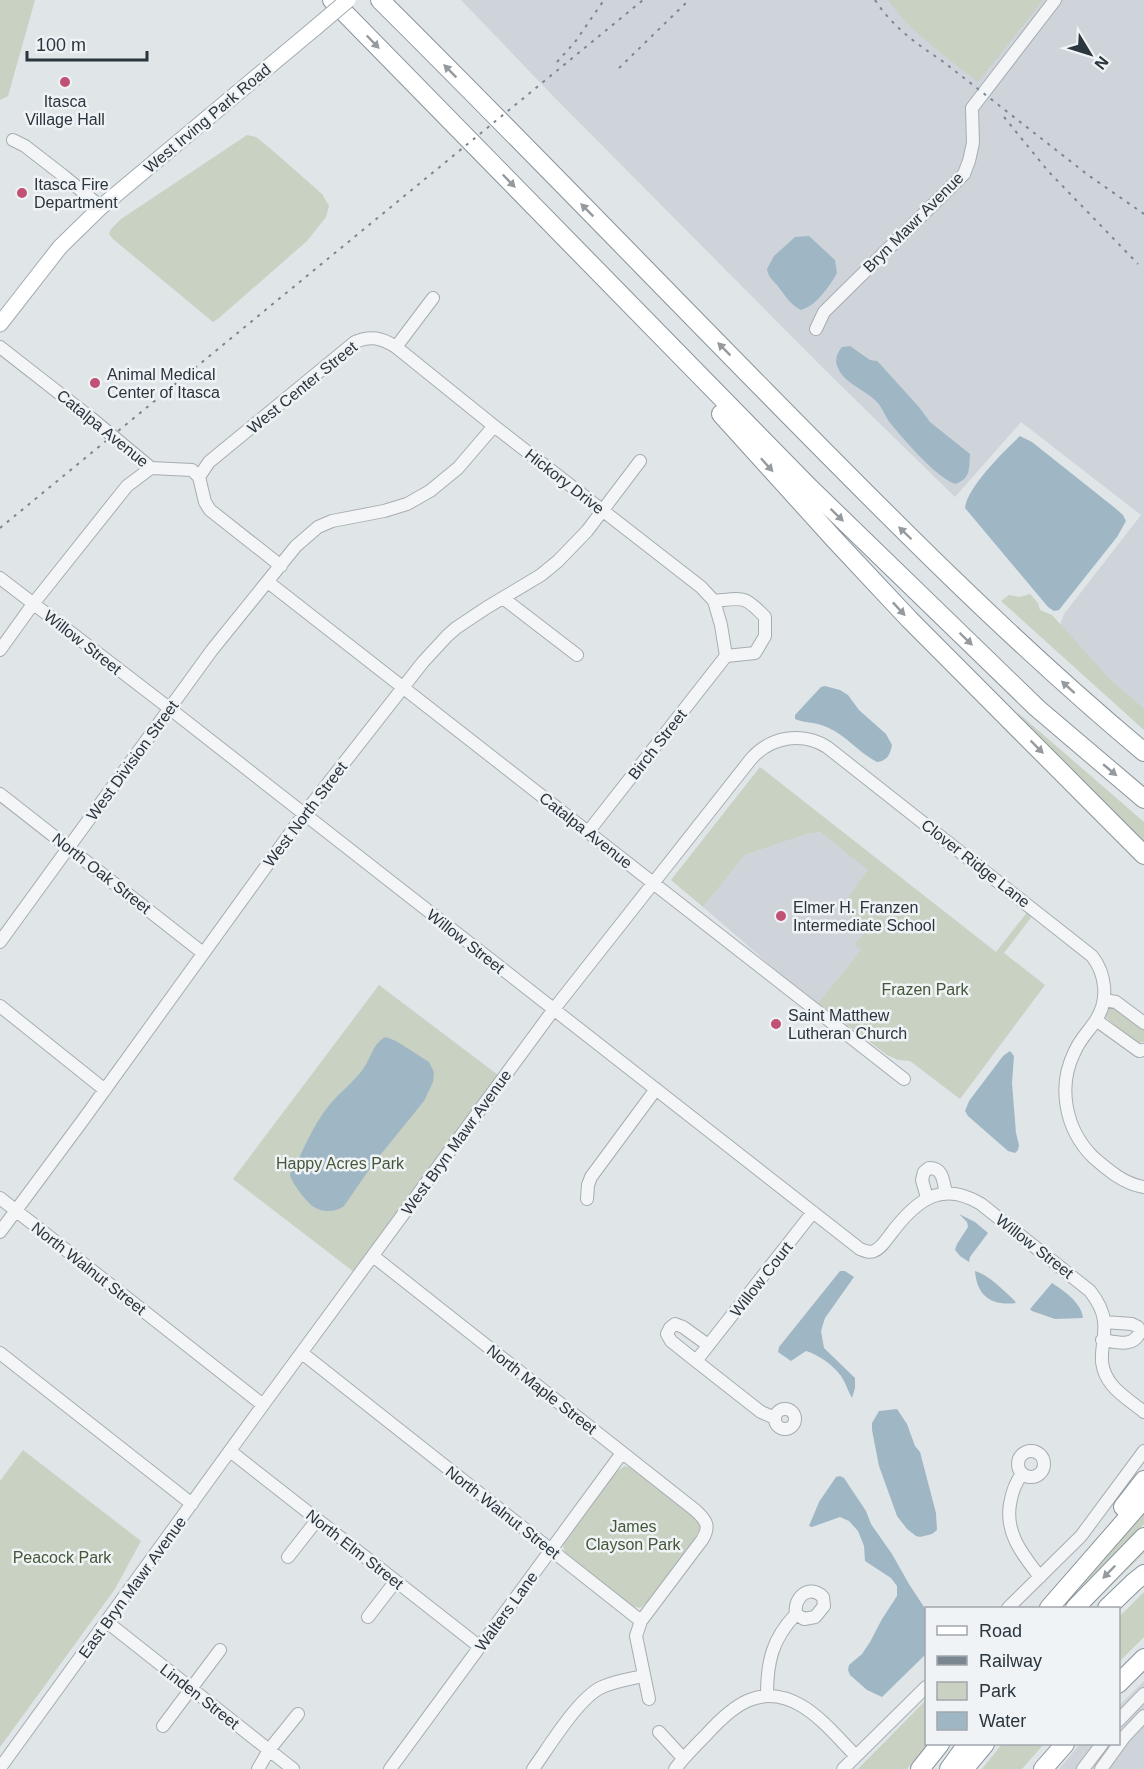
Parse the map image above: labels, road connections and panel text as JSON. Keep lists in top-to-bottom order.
{
  "streets": {
    "main road": ["West Irving Park Road"],
    "street": [
      "Bryn Mawr Avenue",
      "West Center Street",
      "Catalpa Avenue",
      "Hickory Drive",
      "Willow Street",
      "Birch Street",
      "West Division Street",
      "West North Street",
      "Clover Ridge Lane",
      "North Oak Street",
      "West Bryn Mawr Avenue",
      "North Walnut Street",
      "Willow Court",
      "North Maple Street",
      "North Elm Street",
      "East Bryn Mawr Avenue",
      "Walters Lane",
      "Linden Street"
    ]
  },
  "crossings": [
    ["West Center Street", "Catalpa Avenue"],
    ["West Center Street", "Hickory Drive"],
    ["Catalpa Avenue", "Birch Street"],
    ["Catalpa Avenue", "West Division Street"],
    ["Catalpa Avenue", "West North Street"],
    ["Catalpa Avenue", "Clover Ridge Lane"],
    ["Catalpa Avenue", "West Bryn Mawr Avenue"],
    ["Hickory Drive", "Birch Street"],
    ["Hickory Drive", "West North Street"],
    ["Willow Street", "West Division Street"],
    ["Willow Street", "West North Street"],
    ["Willow Street", "West Bryn Mawr Avenue"],
    ["Willow Street", "Willow Court"],
    ["West Division Street", "North Oak Street"],
    ["West North Street", "North Oak Street"],
    ["West North Street", "North Walnut Street"],
    ["Clover Ridge Lane", "West Bryn Mawr Avenue"],
    ["West Bryn Mawr Avenue", "North Walnut Street"],
    ["West Bryn Mawr Avenue", "North Maple Street"],
    ["West Bryn Mawr Avenue", "East Bryn Mawr Avenue"],
    ["North Walnut Street", "North Maple Street"],
    ["North Walnut Street", "East Bryn Mawr Avenue"],
    ["North Walnut Street", "Walters Lane"],
    ["North Maple Street", "Walters Lane"],
    ["North Elm Street", "East Bryn Mawr Avenue"],
    ["North Elm Street", "Walters Lane"],
    ["East Bryn Mawr Avenue", "Linden Street"]
  ],
  "parks": [
    "Frazen Park",
    "Happy Acres Park",
    "James Clayson Park",
    "Peacock Park"
  ],
  "places": [
    "Itasca Village Hall",
    "Itasca Fire Department",
    "Animal Medical Center of Itasca",
    "Elmer H. Franzen Intermediate School",
    "Saint Matthew Lutheran Church"
  ],
  "legend": [
    "Road",
    "Railway",
    "Park",
    "Water"
  ],
  "scale_bar": "100 m",
  "north": "bottom right"
}
